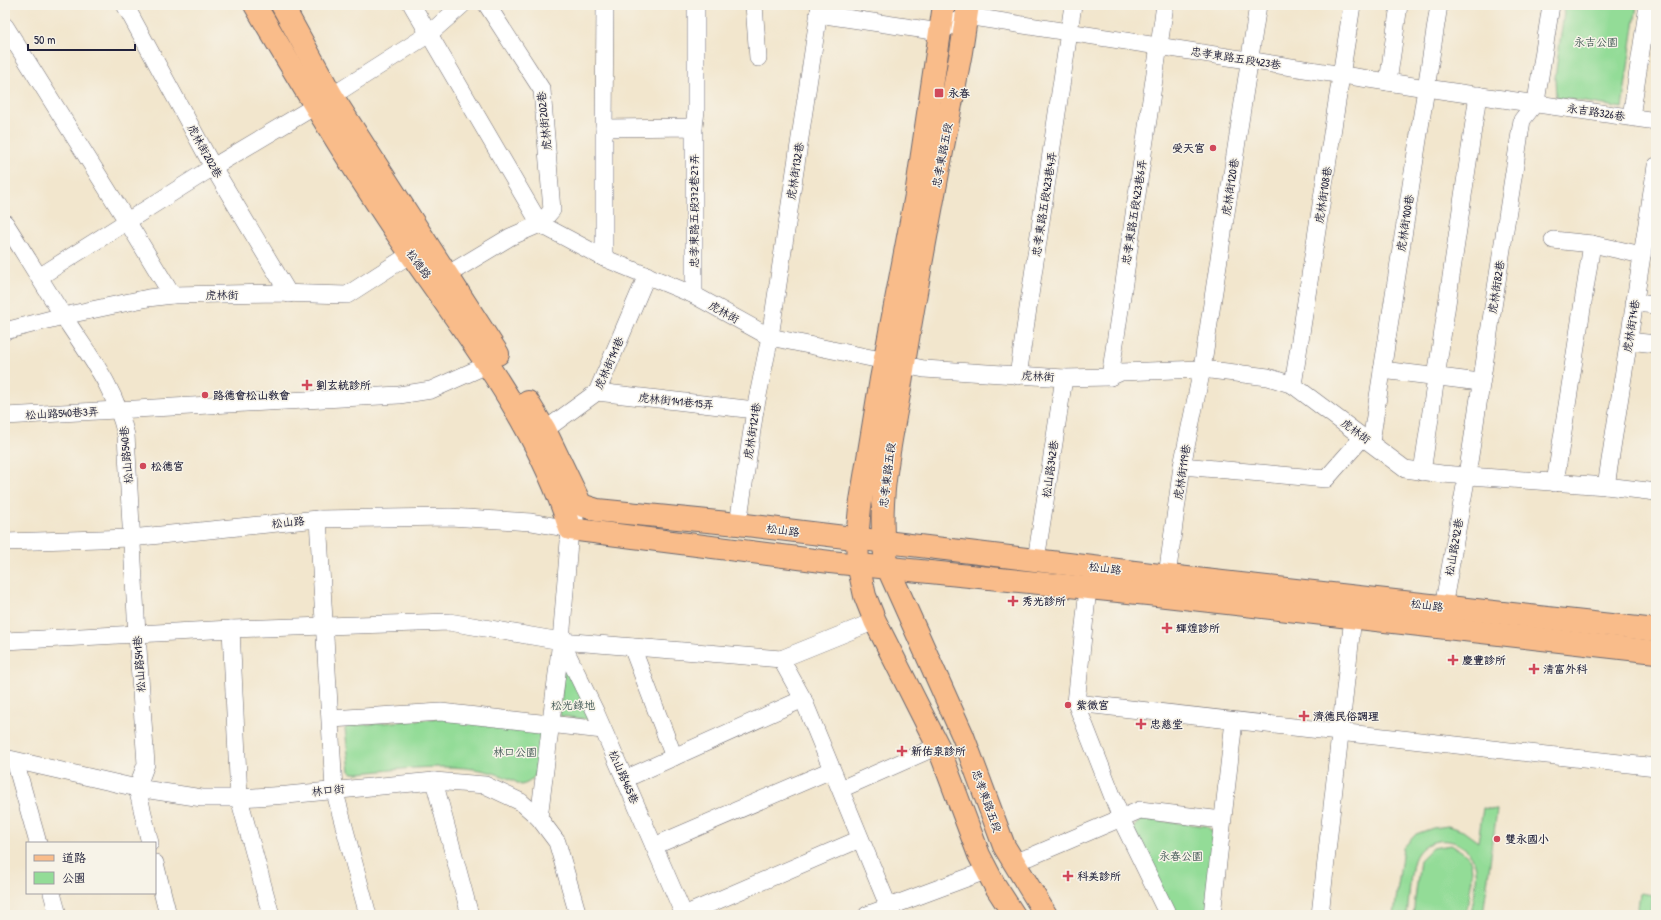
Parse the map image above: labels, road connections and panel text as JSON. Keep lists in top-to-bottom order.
{
  "streets": {
    "main road": ["忠孝東路五段", "松德路", "松山路"],
    "street": [
      "忠孝東路五段423巷",
      "永吉路326巷",
      "虎林街202巷",
      "虎林街132巷",
      "虎林街120巷",
      "虎林街108巷",
      "忠孝東路五段423巷4弄",
      "忠孝東路五段372巷27弄",
      "忠孝東路五段423巷6弄",
      "虎林街100巷",
      "虎林街82巷",
      "虎林街",
      "虎林街74巷",
      "虎林街141巷",
      "虎林街141巷15弄",
      "松山路540巷3弄",
      "虎林街121巷",
      "松山路540巷",
      "松山路342巷",
      "虎林街119巷",
      "松山路292巷",
      "松山路541巷",
      "松山路465巷",
      "林口街"
    ]
  },
  "crossings": [
    ["忠孝東路五段423巷", "永吉路326巷"],
    ["忠孝東路五段423巷", "忠孝東路五段"],
    ["忠孝東路五段423巷", "虎林街120巷"],
    ["忠孝東路五段423巷", "虎林街108巷"],
    ["忠孝東路五段423巷", "忠孝東路五段423巷4弄"],
    ["忠孝東路五段423巷", "忠孝東路五段423巷6弄"],
    ["忠孝東路五段423巷", "虎林街100巷"],
    ["忠孝東路五段423巷", "虎林街82巷"],
    ["永吉路326巷", "虎林街82巷"],
    ["虎林街202巷", "虎林街"],
    ["忠孝東路五段", "虎林街"],
    ["忠孝東路五段", "松山路"],
    ["虎林街132巷", "虎林街"],
    ["虎林街132巷", "虎林街121巷"],
    ["虎林街120巷", "虎林街"],
    ["虎林街120巷", "虎林街119巷"],
    ["虎林街108巷", "虎林街"],
    ["忠孝東路五段423巷4弄", "虎林街"],
    ["忠孝東路五段372巷27弄", "虎林街"],
    ["忠孝東路五段423巷6弄", "虎林街"],
    ["虎林街100巷", "虎林街"],
    ["松德路", "虎林街"],
    ["松德路", "虎林街141巷"],
    ["松德路", "松山路540巷3弄"],
    ["松德路", "松山路"],
    ["松德路", "松山路465巷"],
    ["虎林街82巷", "虎林街"],
    ["虎林街82巷", "松山路292巷"],
    ["虎林街", "虎林街74巷"],
    ["虎林街", "虎林街141巷"],
    ["虎林街", "虎林街121巷"],
    ["虎林街", "松山路540巷"],
    ["虎林街", "松山路342巷"],
    ["虎林街", "虎林街119巷"],
    ["虎林街", "松山路292巷"],
    ["虎林街141巷", "虎林街141巷15弄"],
    ["虎林街141巷15弄", "虎林街121巷"],
    ["松山路540巷3弄", "松山路540巷"],
    ["虎林街121巷", "松山路"],
    ["松山路540巷", "松山路"],
    ["松山路540巷", "松山路541巷"],
    ["松山路342巷", "松山路"],
    ["虎林街119巷", "松山路"],
    ["松山路", "松山路292巷"],
    ["松山路", "松山路541巷"],
    ["松山路", "松山路465巷"],
    ["松山路541巷", "林口街"],
    ["松山路465巷", "林口街"]
  ],
  "parks": [
    "永吉公園",
    "松光錄地",
    "林口公園",
    "永春公園"
  ],
  "places": {
    "transit": ["永春"],
    "other": [
      "受天宮",
      "路德會松山教會",
      "松德宮",
      "紫微宮",
      "雙永國小"
    ],
    "health": [
      "劉玄統診所",
      "秀光診所",
      "輝煌診所",
      "慶豐診所",
      "清富外科",
      "濟德民俗調理",
      "忠慈堂",
      "新佑泉診所",
      "科美診所"
    ]
  },
  "legend": ["道路", "公園"],
  "scale_bar": "50 m"
}
